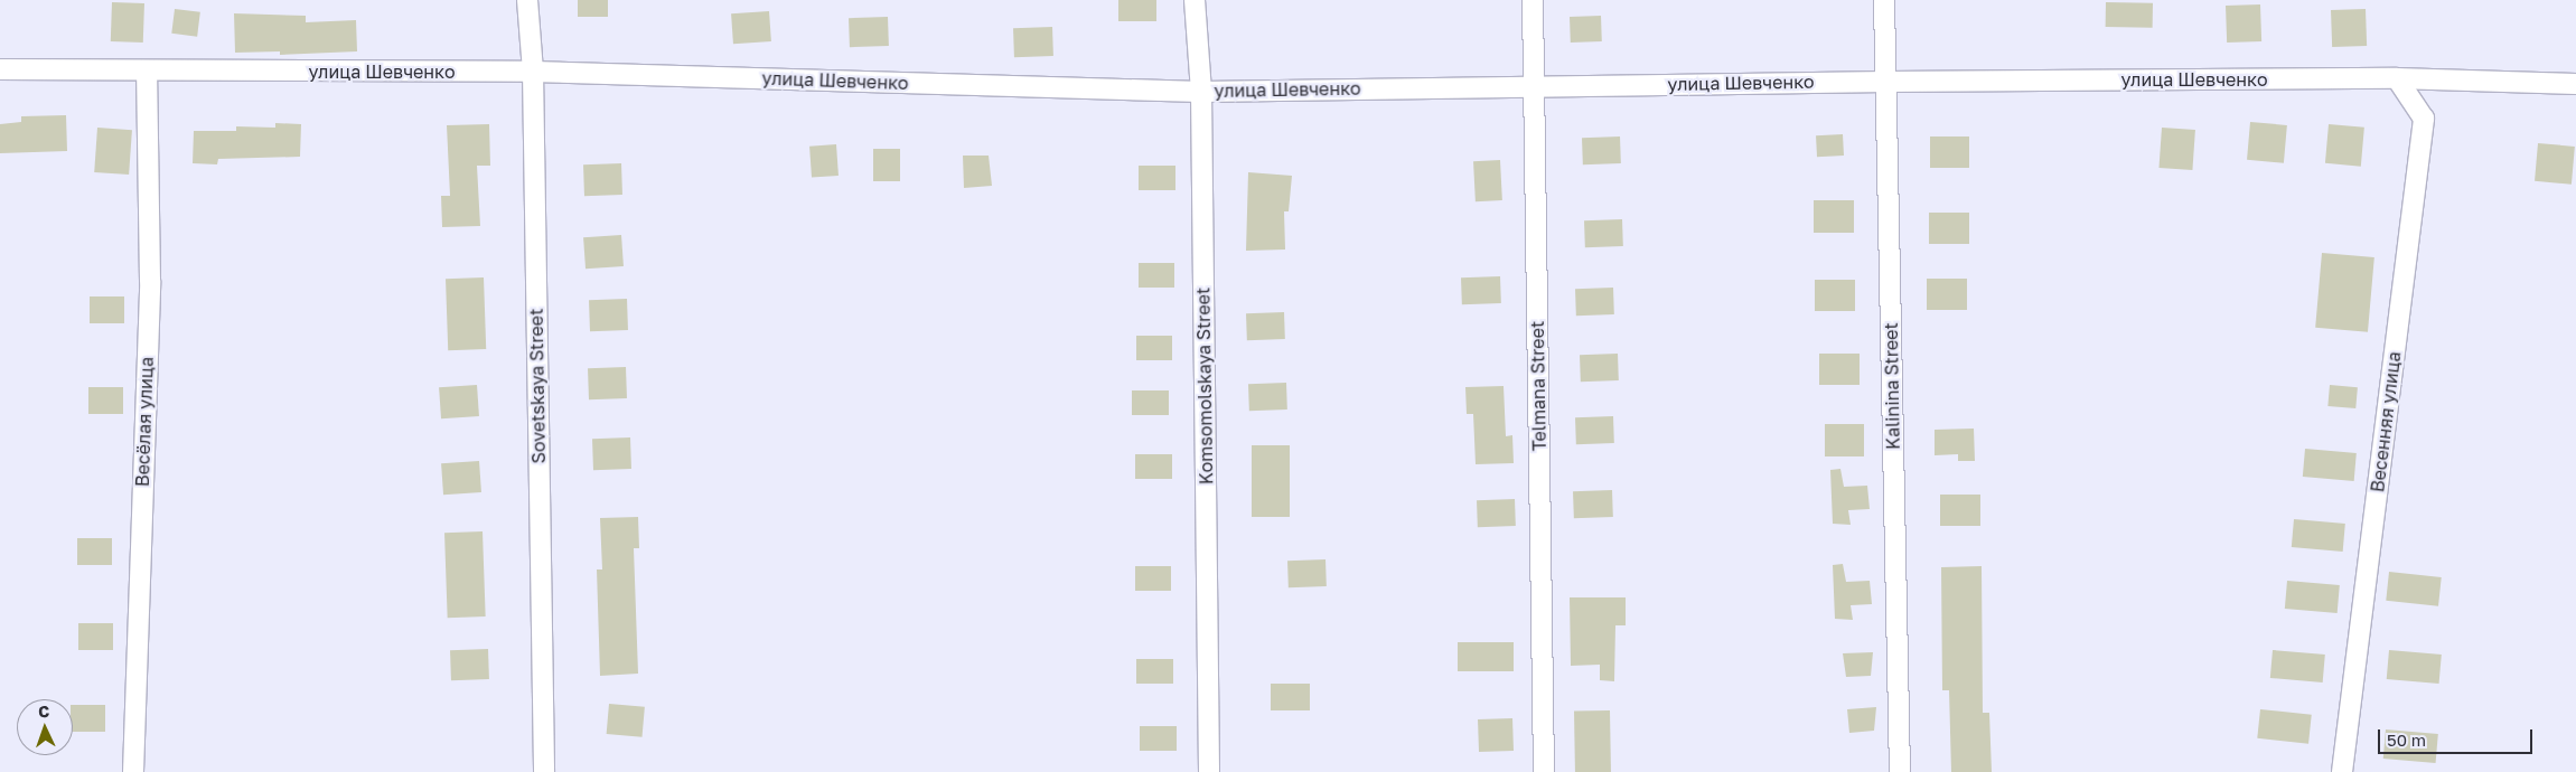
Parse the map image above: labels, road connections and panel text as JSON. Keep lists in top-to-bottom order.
{
  "streets": {
    "street": [
      "улица Шевченко",
      "Sovetskaya Street",
      "Komsomolskaya Street",
      "Telmana Street",
      "Kalinina Street",
      "Весёлая улица",
      "Весенняя улица"
    ]
  },
  "crossings": [
    ["улица Шевченко", "Sovetskaya Street"],
    ["улица Шевченко", "Komsomolskaya Street"],
    ["улица Шевченко", "Telmana Street"],
    ["улица Шевченко", "Kalinina Street"],
    ["улица Шевченко", "Весёлая улица"],
    ["улица Шевченко", "Весенняя улица"]
  ],
  "scale_bar": "50 m",
  "north": "top"
}
